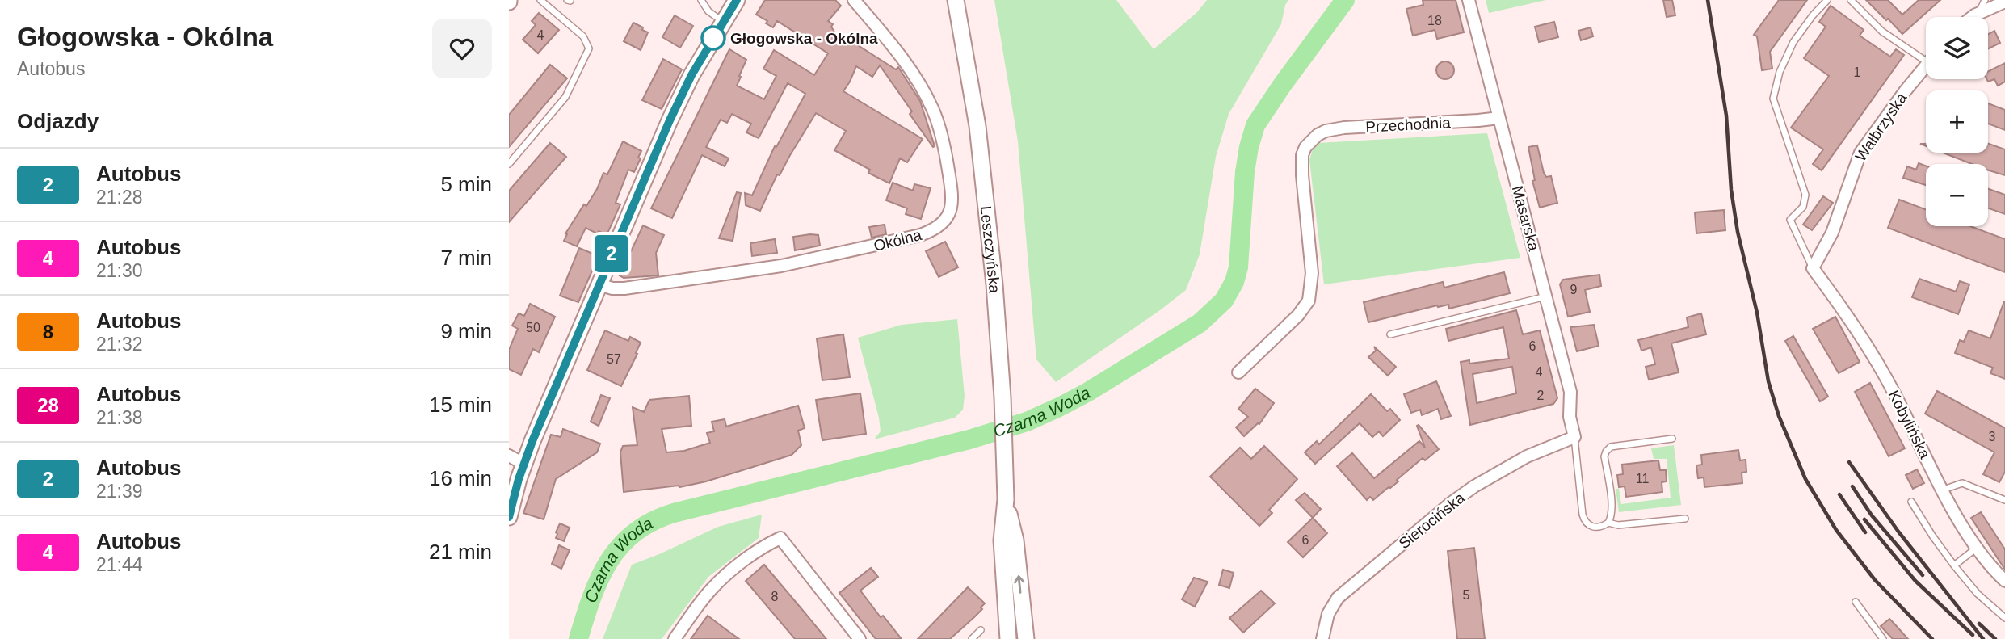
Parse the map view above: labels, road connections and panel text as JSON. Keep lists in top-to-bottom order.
{
  "streets": {
    "main road": ["Leszczyńska"],
    "street": [
      "Przechodnia",
      "Wałbrzyska",
      "Masarska",
      "Okólna",
      "Kobylińska",
      "Sierocińska"
    ]
  },
  "crossings": [
    ["Przechodnia", "Masarska"],
    ["Wałbrzyska", "Kobylińska"],
    ["Masarska", "Sierocińska"]
  ],
  "water": ["Czarna Woda"],
  "places": ["Głogowska - Okólna"],
  "lines": ["bus line 2"],
  "house_numbers": [
    "18",
    "4",
    "1",
    "9",
    "50",
    "6",
    "57",
    "4",
    "2",
    "3",
    "11",
    "6",
    "5",
    "8"
  ],
  "page": {
    "heading": [
      ["Głogowska - Okólna", "Autobus"],
      "Odjazdy"
    ],
    "on_map": "2",
    "map_buttons": ["+", "−"],
    "list": [
      {
        "mark": "2",
        "name": "Autobus",
        "note": "21:28",
        "value": "5 min"
      },
      {
        "mark": "4",
        "name": "Autobus",
        "note": "21:30",
        "value": "7 min"
      },
      {
        "mark": "8",
        "name": "Autobus",
        "note": "21:32",
        "value": "9 min"
      },
      {
        "mark": "28",
        "name": "Autobus",
        "note": "21:38",
        "value": "15 min"
      },
      {
        "mark": "2",
        "name": "Autobus",
        "note": "21:39",
        "value": "16 min"
      },
      {
        "mark": "4",
        "name": "Autobus",
        "note": "21:44",
        "value": "21 min"
      }
    ]
  }
}
